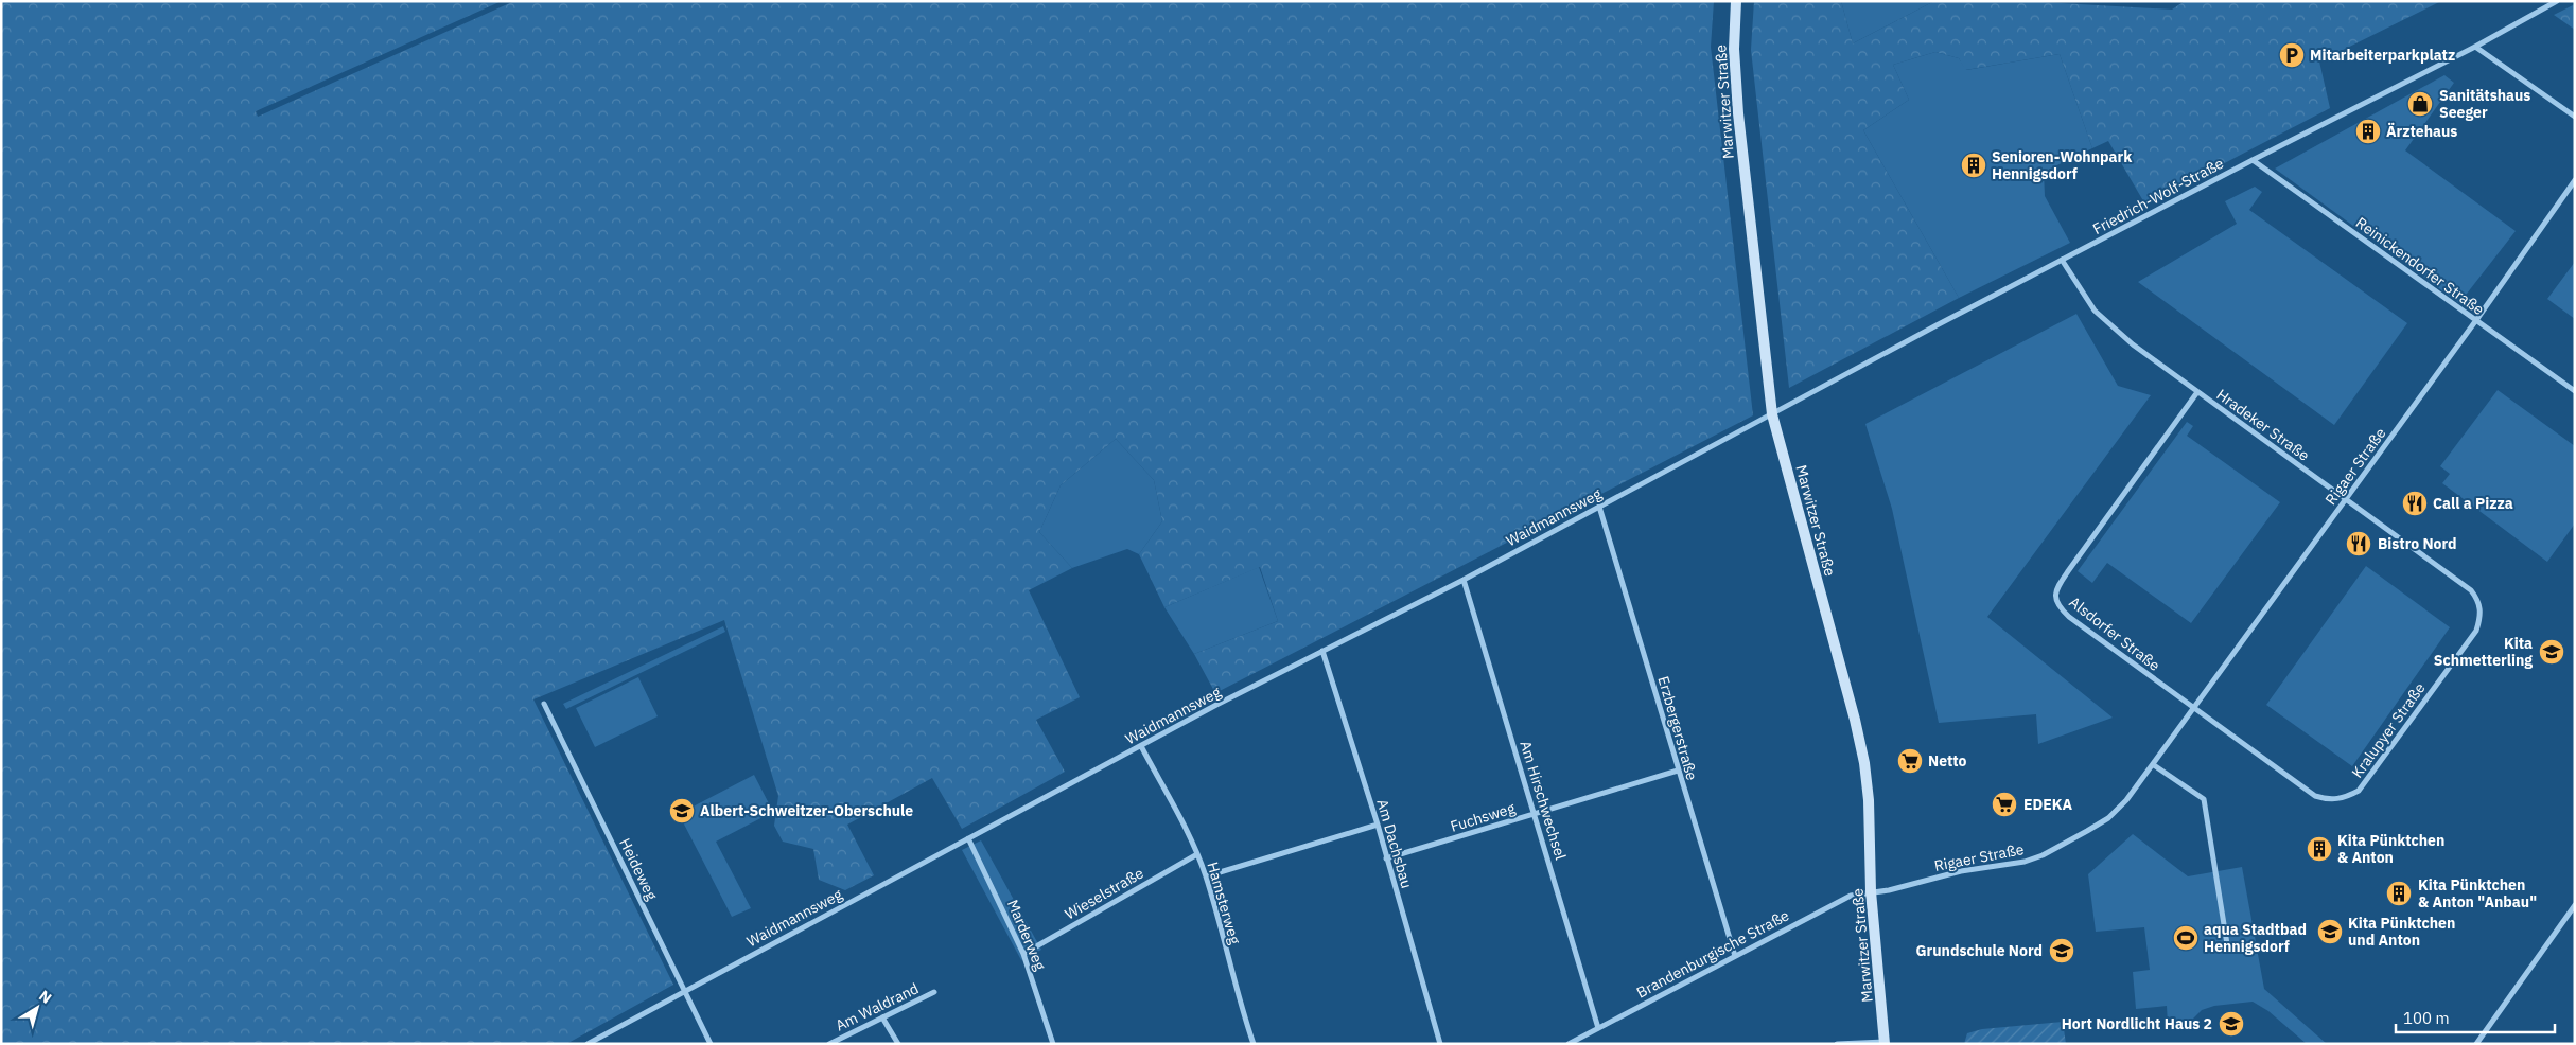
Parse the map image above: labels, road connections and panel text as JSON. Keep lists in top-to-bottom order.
{
  "streets": {
    "main road": ["Marwitzer Straße"],
    "street": [
      "Friedrich-Wolf-Straße",
      "Reinickendorfer Straße",
      "Hradeker Straße",
      "Rigaer Straße",
      "Waidmannsweg",
      "Alsdorfer Straße",
      "Erzbergerstraße",
      "Kralupyer Straße",
      "Am Hirschwechsel",
      "Fuchsweg",
      "Am Dachsbau",
      "Heideweg",
      "Wieselstraße",
      "Hamsterweg",
      "Marderweg",
      "Brandenburgische Straße",
      "Am Waldrand"
    ]
  },
  "crossings": [
    ["Marwitzer Straße", "Friedrich-Wolf-Straße"],
    ["Marwitzer Straße", "Rigaer Straße"],
    ["Marwitzer Straße", "Waidmannsweg"],
    ["Marwitzer Straße", "Brandenburgische Straße"],
    ["Friedrich-Wolf-Straße", "Reinickendorfer Straße"],
    ["Friedrich-Wolf-Straße", "Hradeker Straße"],
    ["Friedrich-Wolf-Straße", "Waidmannsweg"],
    ["Reinickendorfer Straße", "Rigaer Straße"],
    ["Hradeker Straße", "Rigaer Straße"],
    ["Hradeker Straße", "Alsdorfer Straße"],
    ["Hradeker Straße", "Kralupyer Straße"],
    ["Rigaer Straße", "Alsdorfer Straße"],
    ["Rigaer Straße", "Brandenburgische Straße"],
    ["Waidmannsweg", "Erzbergerstraße"],
    ["Waidmannsweg", "Am Hirschwechsel"],
    ["Waidmannsweg", "Am Dachsbau"],
    ["Waidmannsweg", "Heideweg"],
    ["Waidmannsweg", "Hamsterweg"],
    ["Waidmannsweg", "Marderweg"],
    ["Alsdorfer Straße", "Kralupyer Straße"],
    ["Erzbergerstraße", "Fuchsweg"],
    ["Erzbergerstraße", "Brandenburgische Straße"],
    ["Am Hirschwechsel", "Fuchsweg"],
    ["Am Hirschwechsel", "Brandenburgische Straße"],
    ["Fuchsweg", "Am Dachsbau"],
    ["Wieselstraße", "Hamsterweg"],
    ["Wieselstraße", "Marderweg"]
  ],
  "places": {
    "parking": ["Mitarbeiterparkplatz"],
    "shop": ["Sanitätshaus Seeger"],
    "building": [
      "Ärztehaus",
      "Senioren-Wohnpark Hennigsdorf",
      "Kita Pünktchen & Anton",
      "Kita Pünktchen & Anton \"Anbau\""
    ],
    "restaurant": ["Call a Pizza", "Bistro Nord"],
    "school or university": [
      "Kita Schmetterling",
      "Albert-Schweitzer-Oberschule",
      "Kita Pünktchen und Anton",
      "Grundschule Nord",
      "Hort Nordlicht Haus 2"
    ],
    "supermarket": ["Netto", "EDEKA"],
    "sports": ["aqua Stadtbad Hennigsdorf"]
  },
  "scale_bar": "100 m",
  "north": "top right"
}
